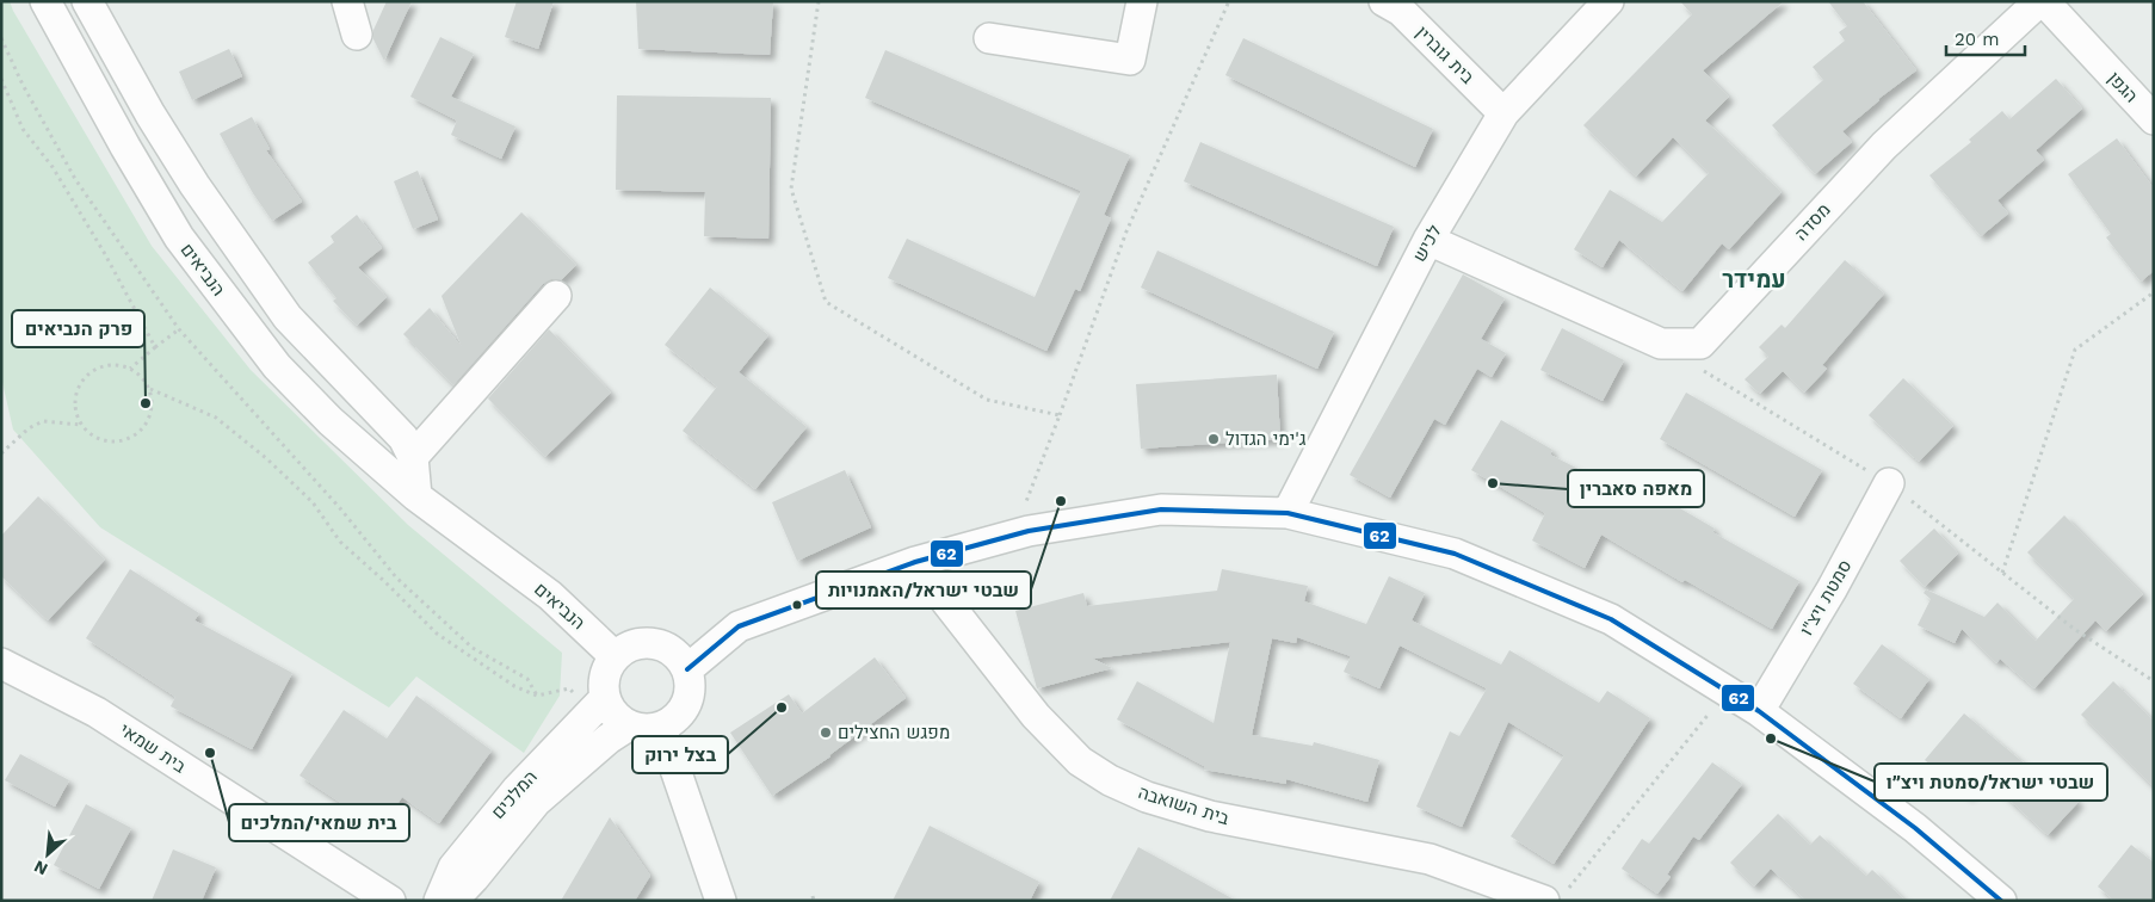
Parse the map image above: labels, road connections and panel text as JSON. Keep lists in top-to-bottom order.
{
  "streets": {
    "street": [
      "בית גוברין",
      "הגפן",
      "מסדה",
      "לכיש",
      "הנביאים",
      "סמטת ויצ\"ו",
      "בית שמאי",
      "המלכים",
      "בית השואבה"
    ]
  },
  "crossings": [
    ["בית גוברין", "לכיש"],
    ["הגפן", "מסדה"],
    ["מסדה", "לכיש"],
    ["הנביאים", "המלכים"]
  ],
  "districts": ["עמידר"],
  "places": [
    "פרק הנביאים",
    "ג'ימי הגדול",
    "מאפה סאברין",
    "שבטי ישראל/האמנויות",
    "בצל ירוק",
    "מפגש החצילים",
    "שבטי ישראל/סמטת ויצ״ו",
    "בית שמאי/המלכים"
  ],
  "lines": ["transit line 62"],
  "scale_bar": "20 m",
  "north": "bottom left"
}
